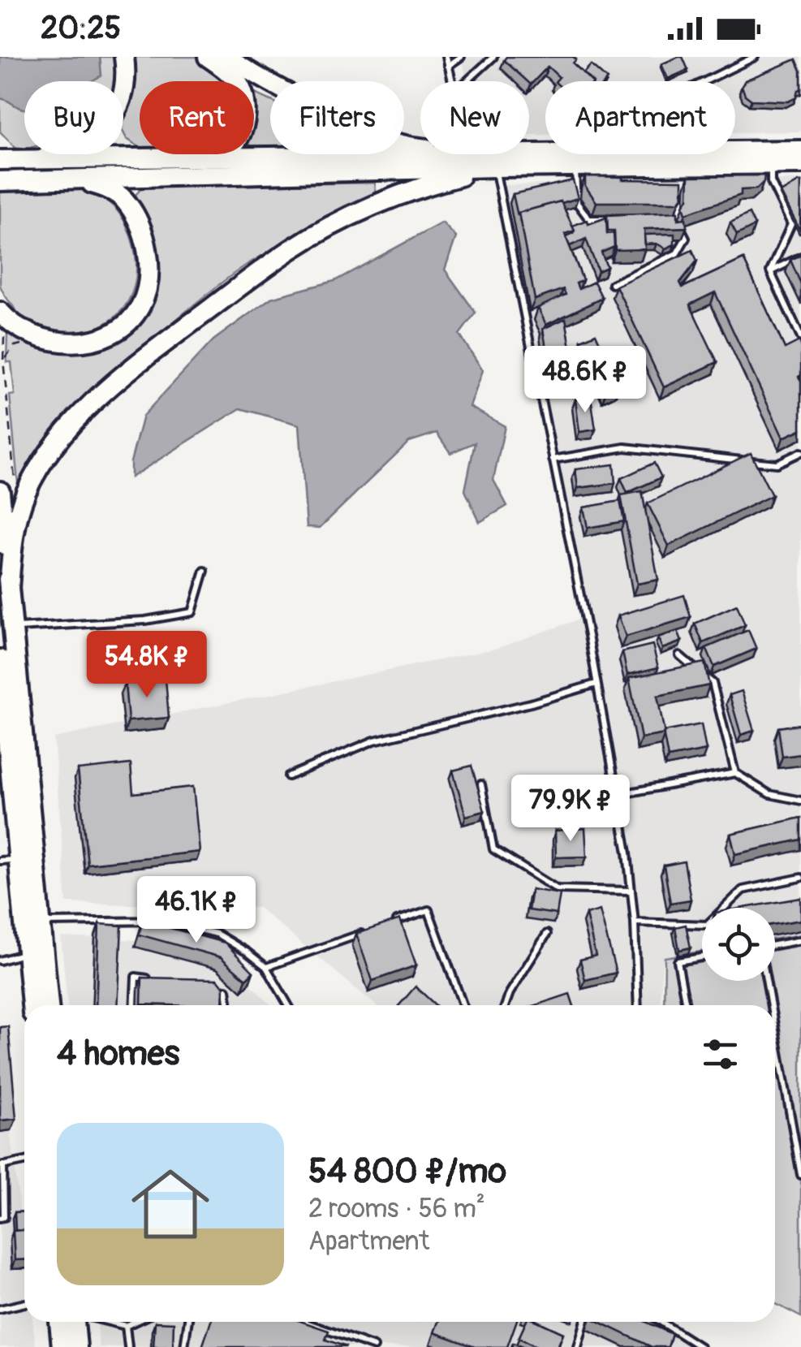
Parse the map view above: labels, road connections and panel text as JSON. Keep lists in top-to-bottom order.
{
  "page": {
    "status": "20:25",
    "chip": [
      "Buy",
      "Rent",
      "Filters",
      "New",
      "Apartment"
    ],
    "price": [
      "48.6K ₽",
      "54.8K ₽",
      "79.9K ₽",
      "46.1K ₽"
    ],
    "heading": "4 homes",
    "list": [
      {
        "name": "54 800 ₽/mo",
        "note": "2 rooms · 56 m² · Apartment"
      }
    ]
  }
}
